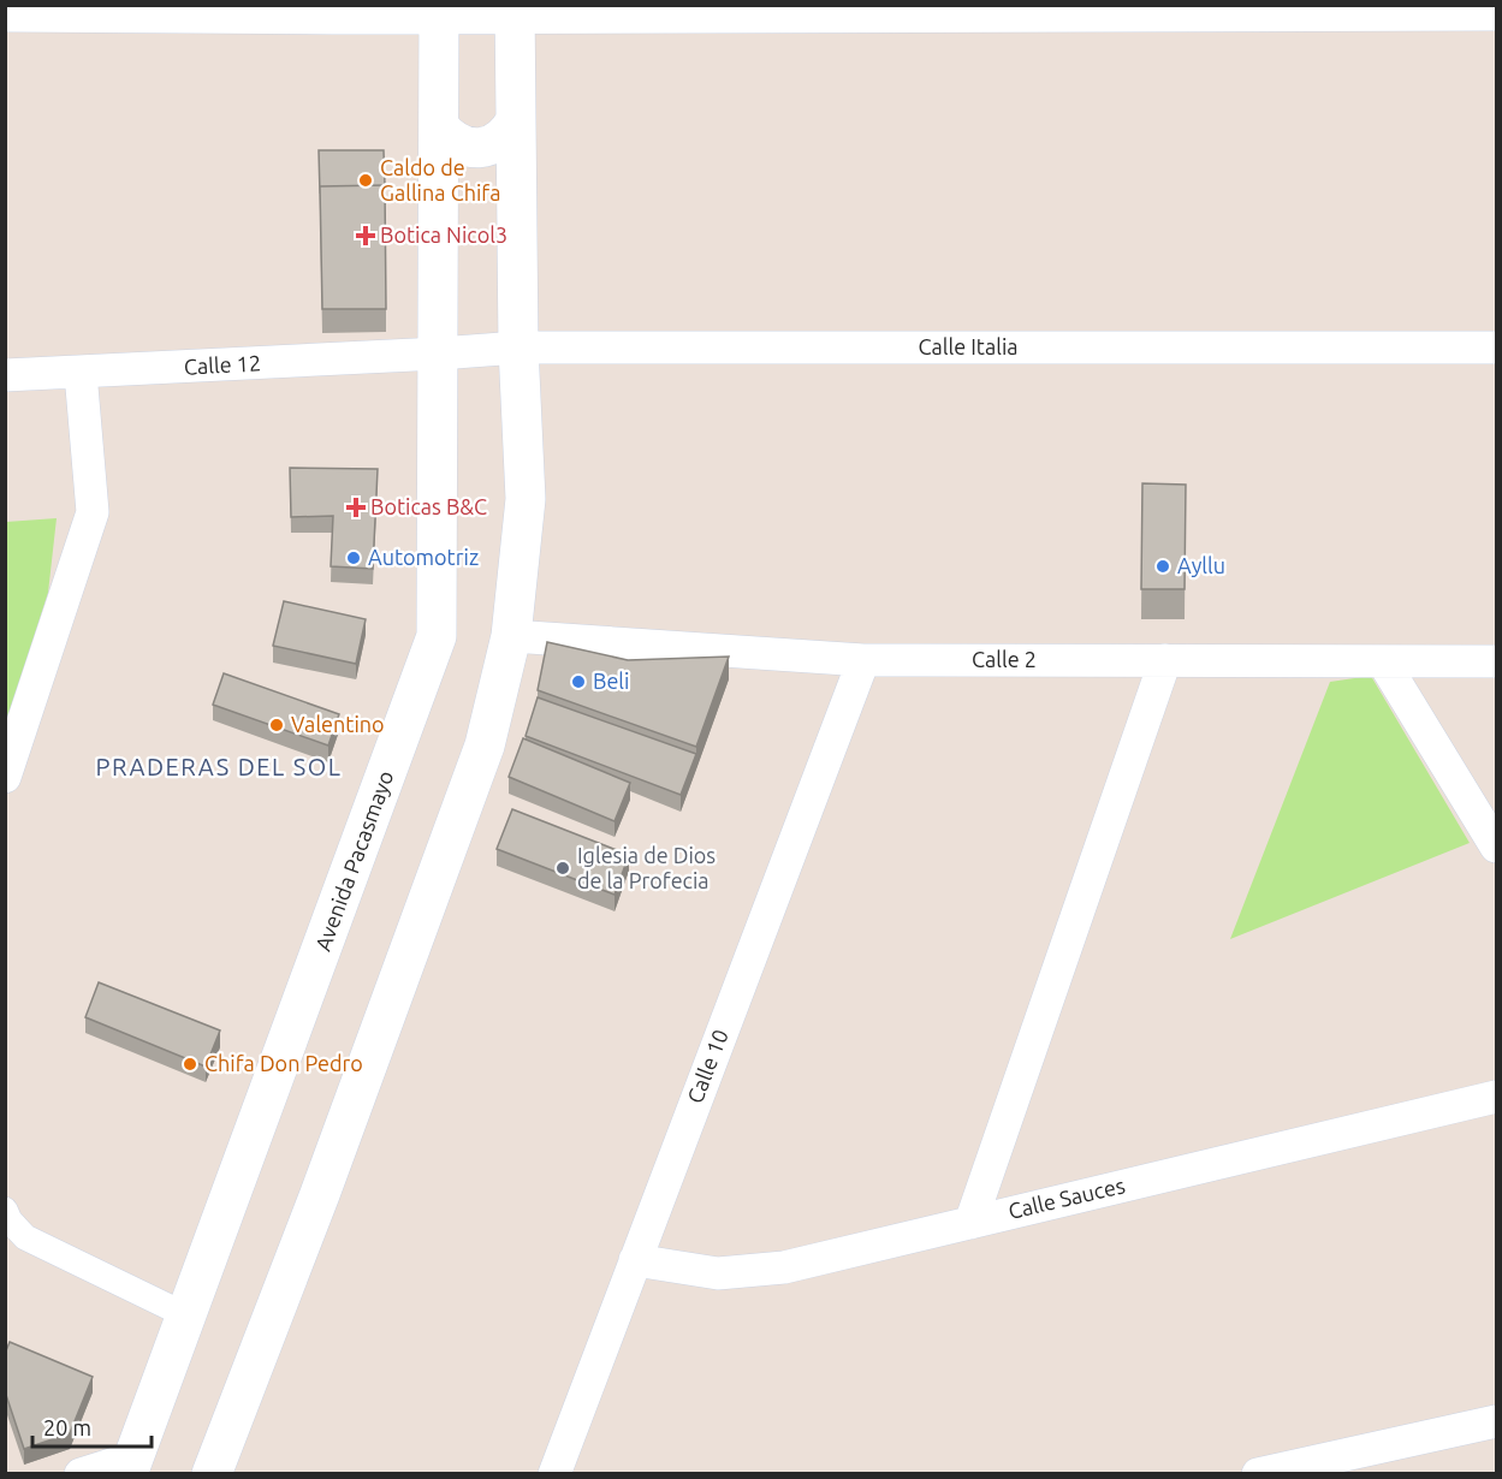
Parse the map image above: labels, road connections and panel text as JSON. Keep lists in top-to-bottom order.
{
  "streets": {
    "main road": ["Avenida Pacasmayo"],
    "street": [
      "Calle Italia",
      "Calle 12",
      "Calle 2",
      "Calle 10",
      "Calle Sauces"
    ]
  },
  "crossings": [
    ["Calle Italia", "Calle 12"],
    ["Calle Italia", "Avenida Pacasmayo"],
    ["Calle 12", "Avenida Pacasmayo"],
    ["Calle 2", "Calle 10"],
    ["Calle 10", "Calle Sauces"]
  ],
  "districts": ["PRADERAS DEL SOL"],
  "places": {
    "other": [
      "Caldo de Gallina Chifa",
      "Automotriz",
      "Ayllu",
      "Beli",
      "Valentino",
      "Iglesia de Dios de la Profecia",
      "Chifa Don Pedro"
    ],
    "health": ["Botica Nicol3", "Boticas B&C"]
  },
  "scale_bar": "20 m"
}
